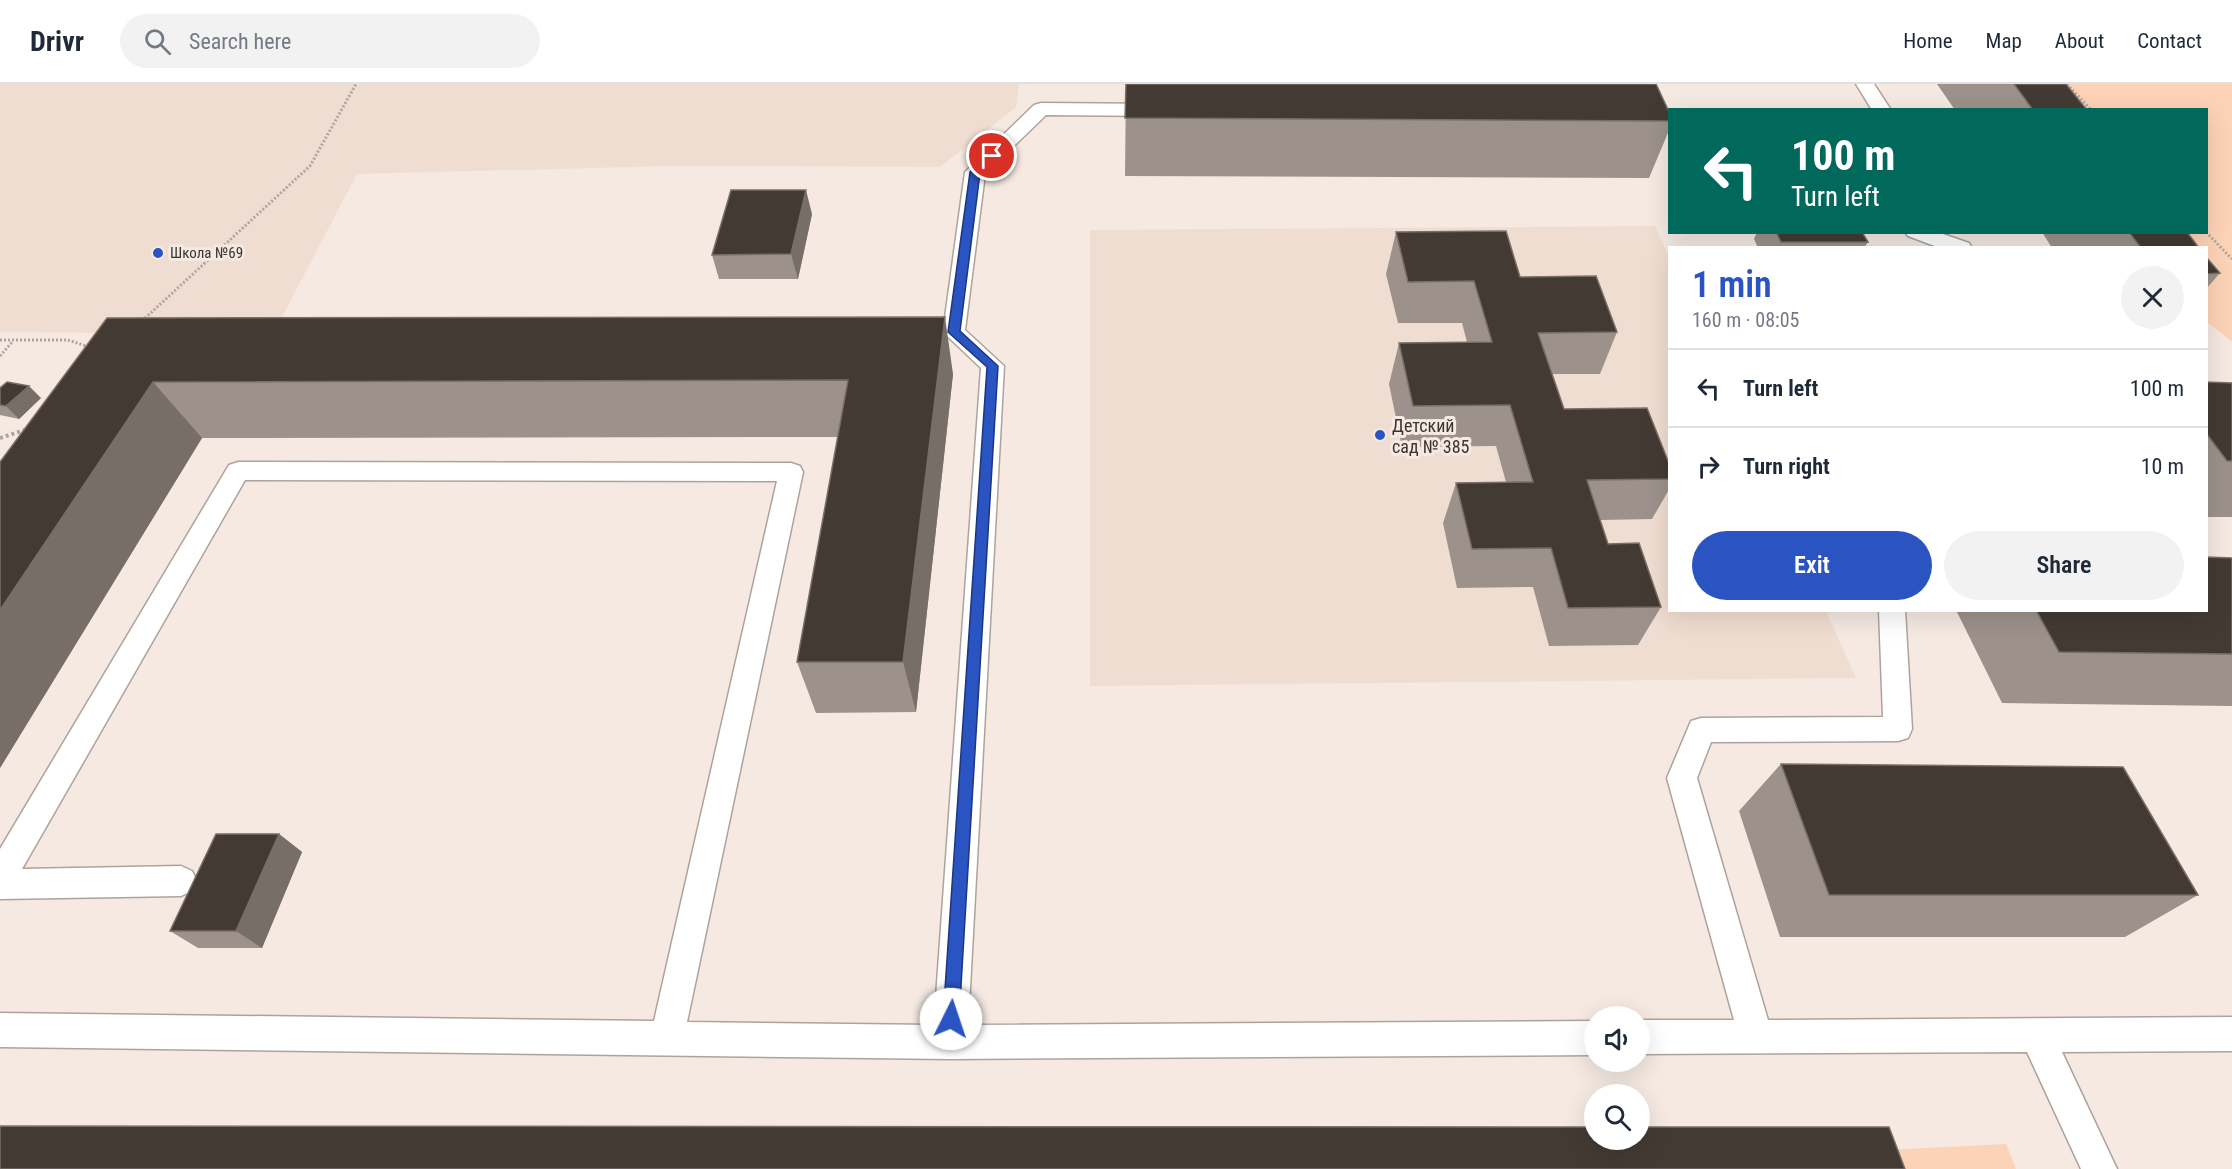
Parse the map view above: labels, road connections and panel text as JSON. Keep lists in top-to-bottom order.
{
  "places": ["Школа №69", "Детский сад № 385"],
  "page": {
    "header": "Drivr",
    "search": "Search here",
    "nav": [
      "Home",
      "Map",
      "About",
      "Contact"
    ],
    "turn": ["100 m", "Turn left"],
    "heading": ["1 min", "160 m · 08:05"],
    "list": [
      {
        "name": "Turn left",
        "value": "100 m"
      },
      {
        "name": "Turn right",
        "value": "10 m"
      }
    ],
    "buttons": ["Exit", "Share"]
  }
}
